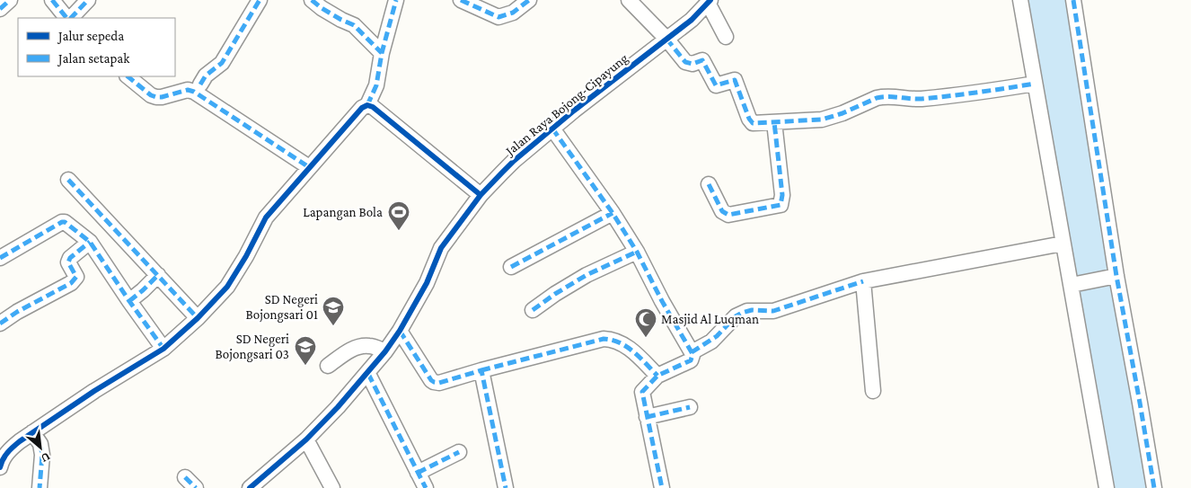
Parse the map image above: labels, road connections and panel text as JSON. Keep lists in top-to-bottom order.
{
  "streets": {
    "street": ["Jalan Raya Bojong-Cipayung"]
  },
  "places": {
    "sports": ["Lapangan Bola"],
    "school or university": ["SD Negeri Bojongsari 01", "SD Negeri Bojongsari 03"],
    "mosque": ["Masjid Al Luqman"]
  },
  "legend": ["Jalur sepeda", "Jalan setapak"],
  "north": "bottom right"
}
